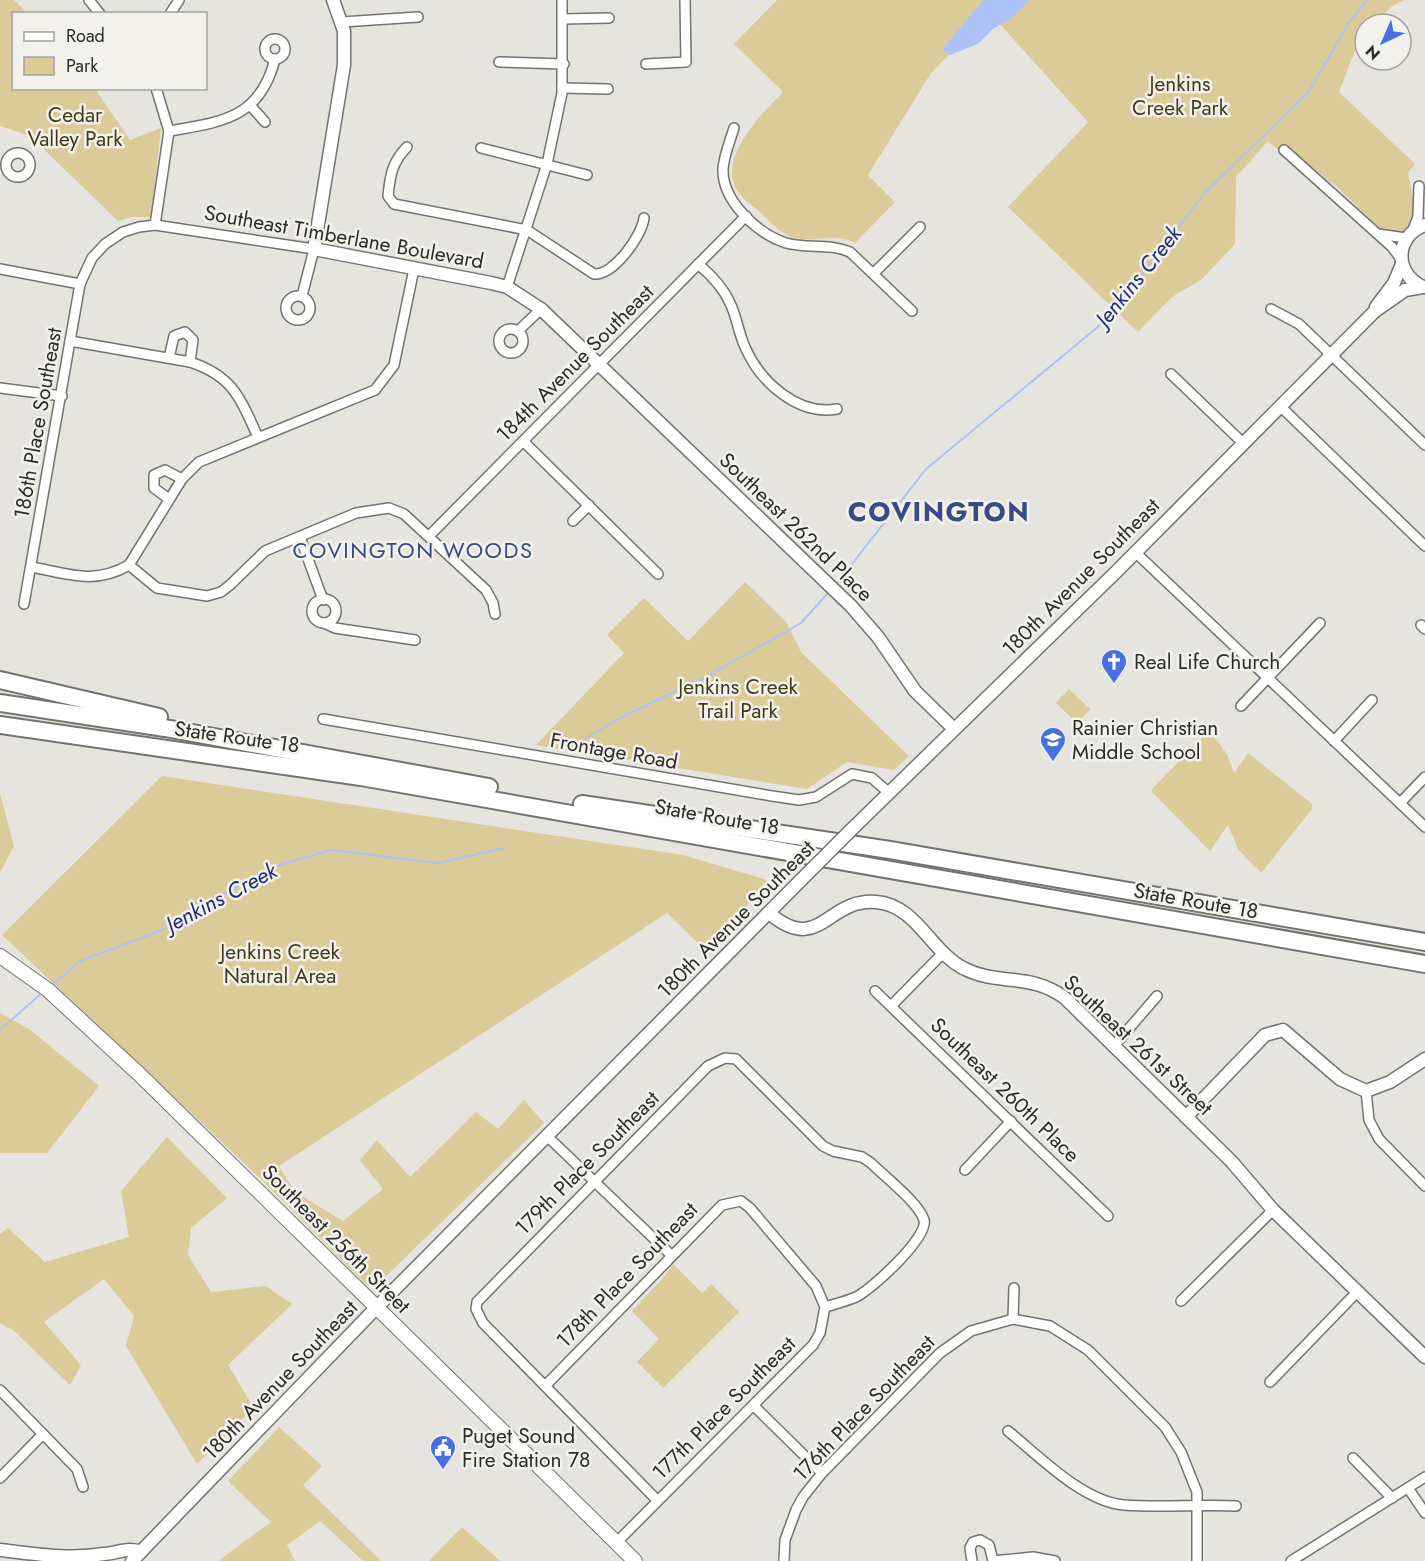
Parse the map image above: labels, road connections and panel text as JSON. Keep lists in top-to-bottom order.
{
  "streets": {
    "highway": ["State Route 18"],
    "main road": ["Southeast 256th Street"],
    "street": [
      "Southeast Timberlane Boulevard",
      "184th Avenue Southeast",
      "186th Place Southeast",
      "Southeast 262nd Place",
      "180th Avenue Southeast",
      "Frontage Road",
      "Southeast 261st Street",
      "Southeast 260th Place",
      "179th Place Southeast",
      "178th Place Southeast",
      "177th Place Southeast",
      "176th Place Southeast"
    ]
  },
  "crossings": [
    ["Southeast Timberlane Boulevard", "184th Avenue Southeast"],
    ["Southeast Timberlane Boulevard", "186th Place Southeast"],
    ["Southeast Timberlane Boulevard", "Southeast 262nd Place"],
    ["184th Avenue Southeast", "Southeast 262nd Place"],
    ["Southeast 262nd Place", "180th Avenue Southeast"],
    ["180th Avenue Southeast", "Frontage Road"],
    ["180th Avenue Southeast", "Southeast 261st Street"],
    ["180th Avenue Southeast", "Southeast 256th Street"],
    ["179th Place Southeast", "178th Place Southeast"],
    ["179th Place Southeast", "177th Place Southeast"],
    ["Southeast 256th Street", "177th Place Southeast"],
    ["178th Place Southeast", "177th Place Southeast"]
  ],
  "districts": ["COVINGTON", "COVINGTON WOODS"],
  "water": ["Jenkins Creek"],
  "parks": [
    "Jenkins Creek Park",
    "Cedar Valley Park",
    "Jenkins Creek Trail Park",
    "Jenkins Creek Natural Area"
  ],
  "places": {
    "church": ["Real Life Church"],
    "school or university": ["Rainier Christian Middle School"],
    "public building": ["Puget Sound Fire Station 78"]
  },
  "legend": ["Road", "Park"],
  "north": "bottom left"
}
